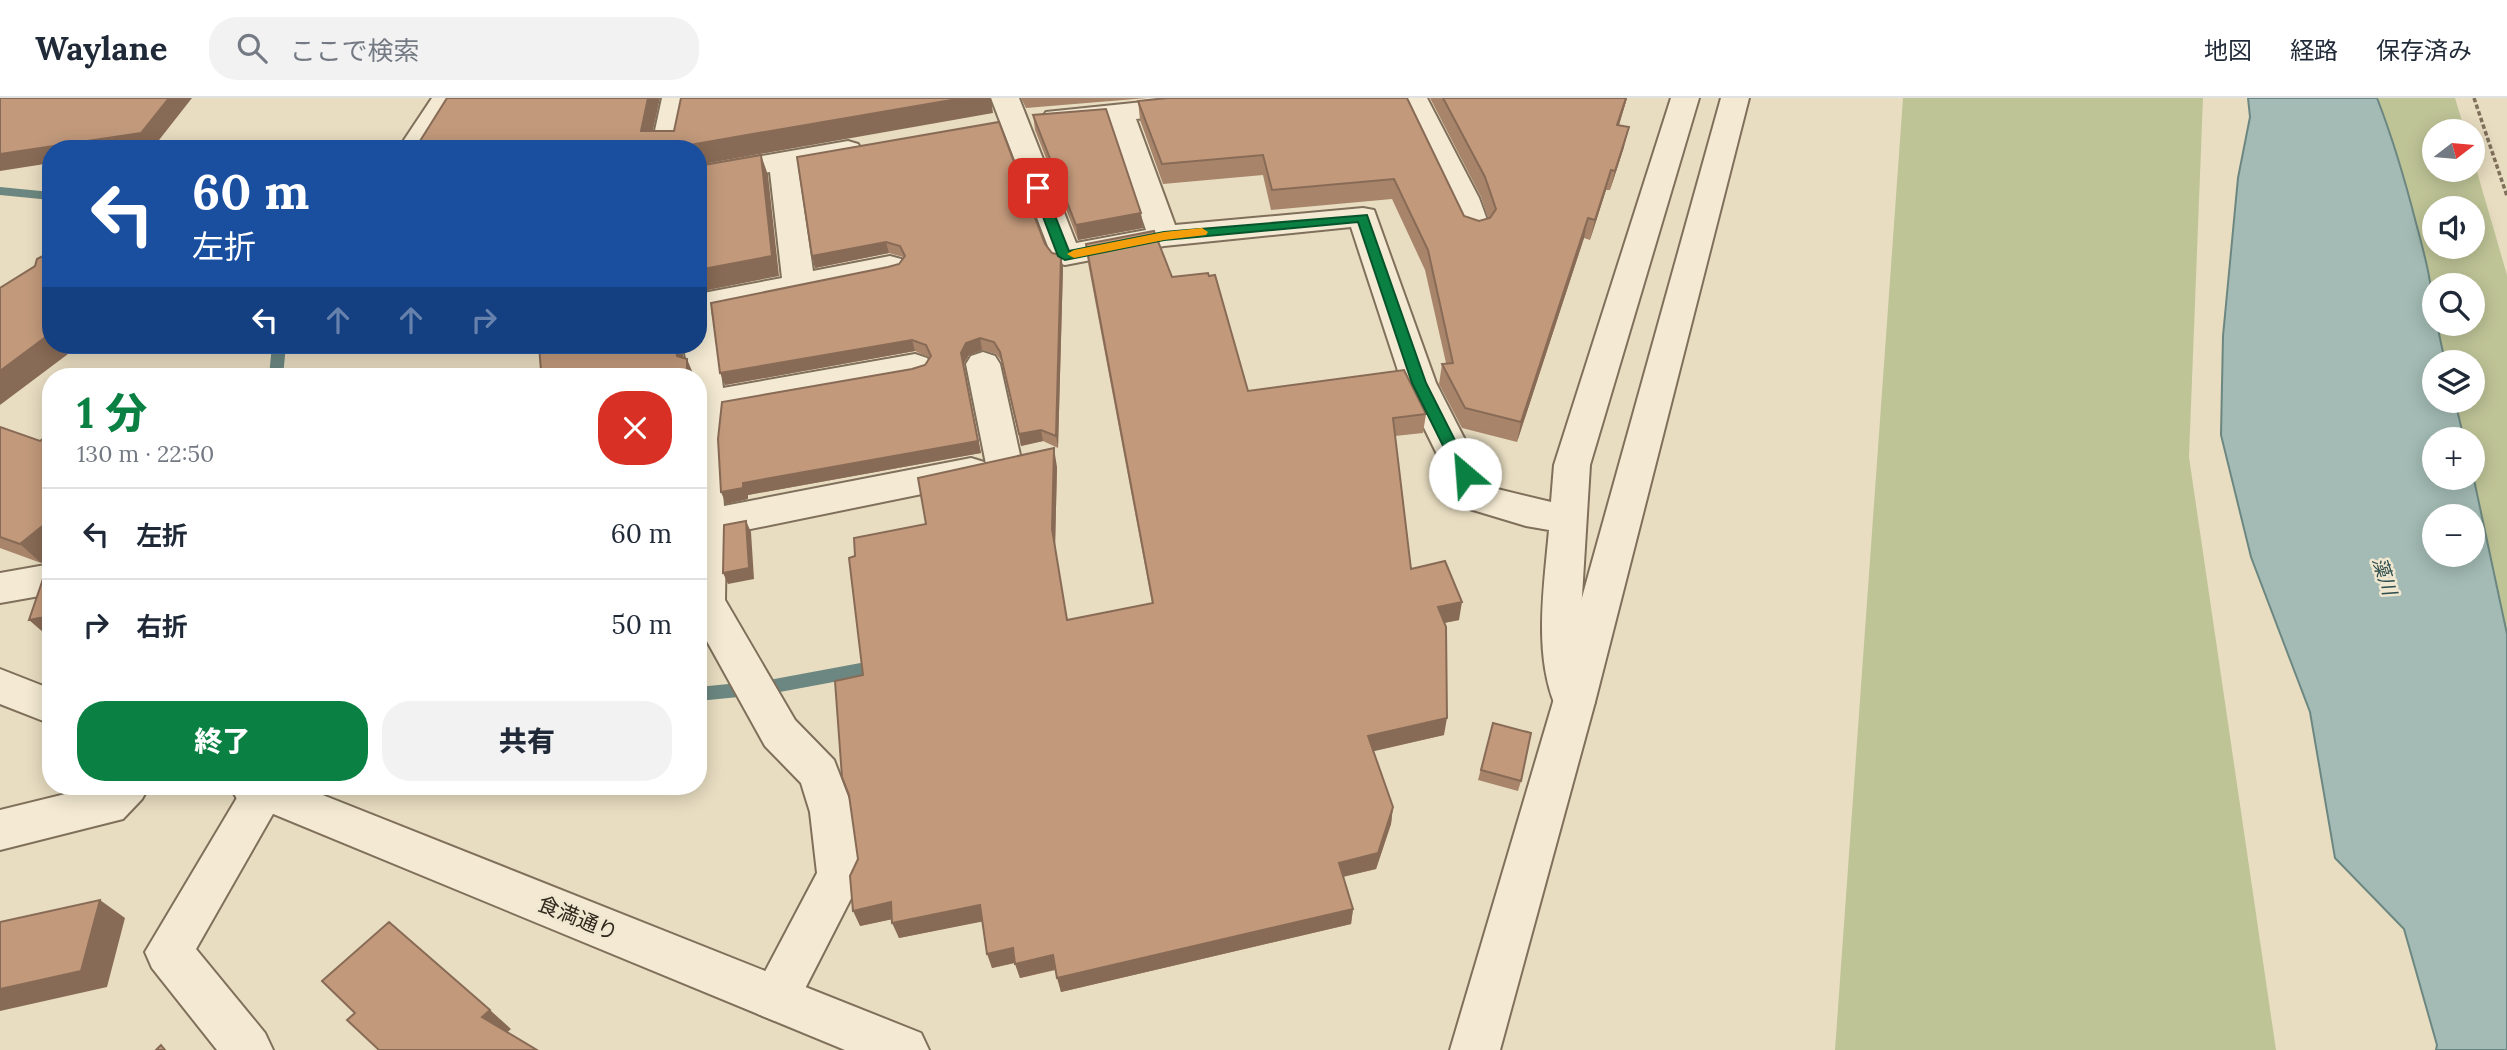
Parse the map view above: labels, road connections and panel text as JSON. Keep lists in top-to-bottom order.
{
  "streets": {
    "street": ["食満通り"]
  },
  "water": ["藻川"],
  "north": "right",
  "page": {
    "header": "Waylane",
    "search": "ここで検索",
    "nav": ["地図", "経路", "保存済み"],
    "map_buttons": ["+", "−"],
    "turn": ["60 m", "左折"],
    "heading": ["1 分", "130 m · 22:50"],
    "list": [
      {
        "name": "左折",
        "value": "60 m"
      },
      {
        "name": "右折",
        "value": "50 m"
      }
    ],
    "buttons": ["終了", "共有"]
  }
}
